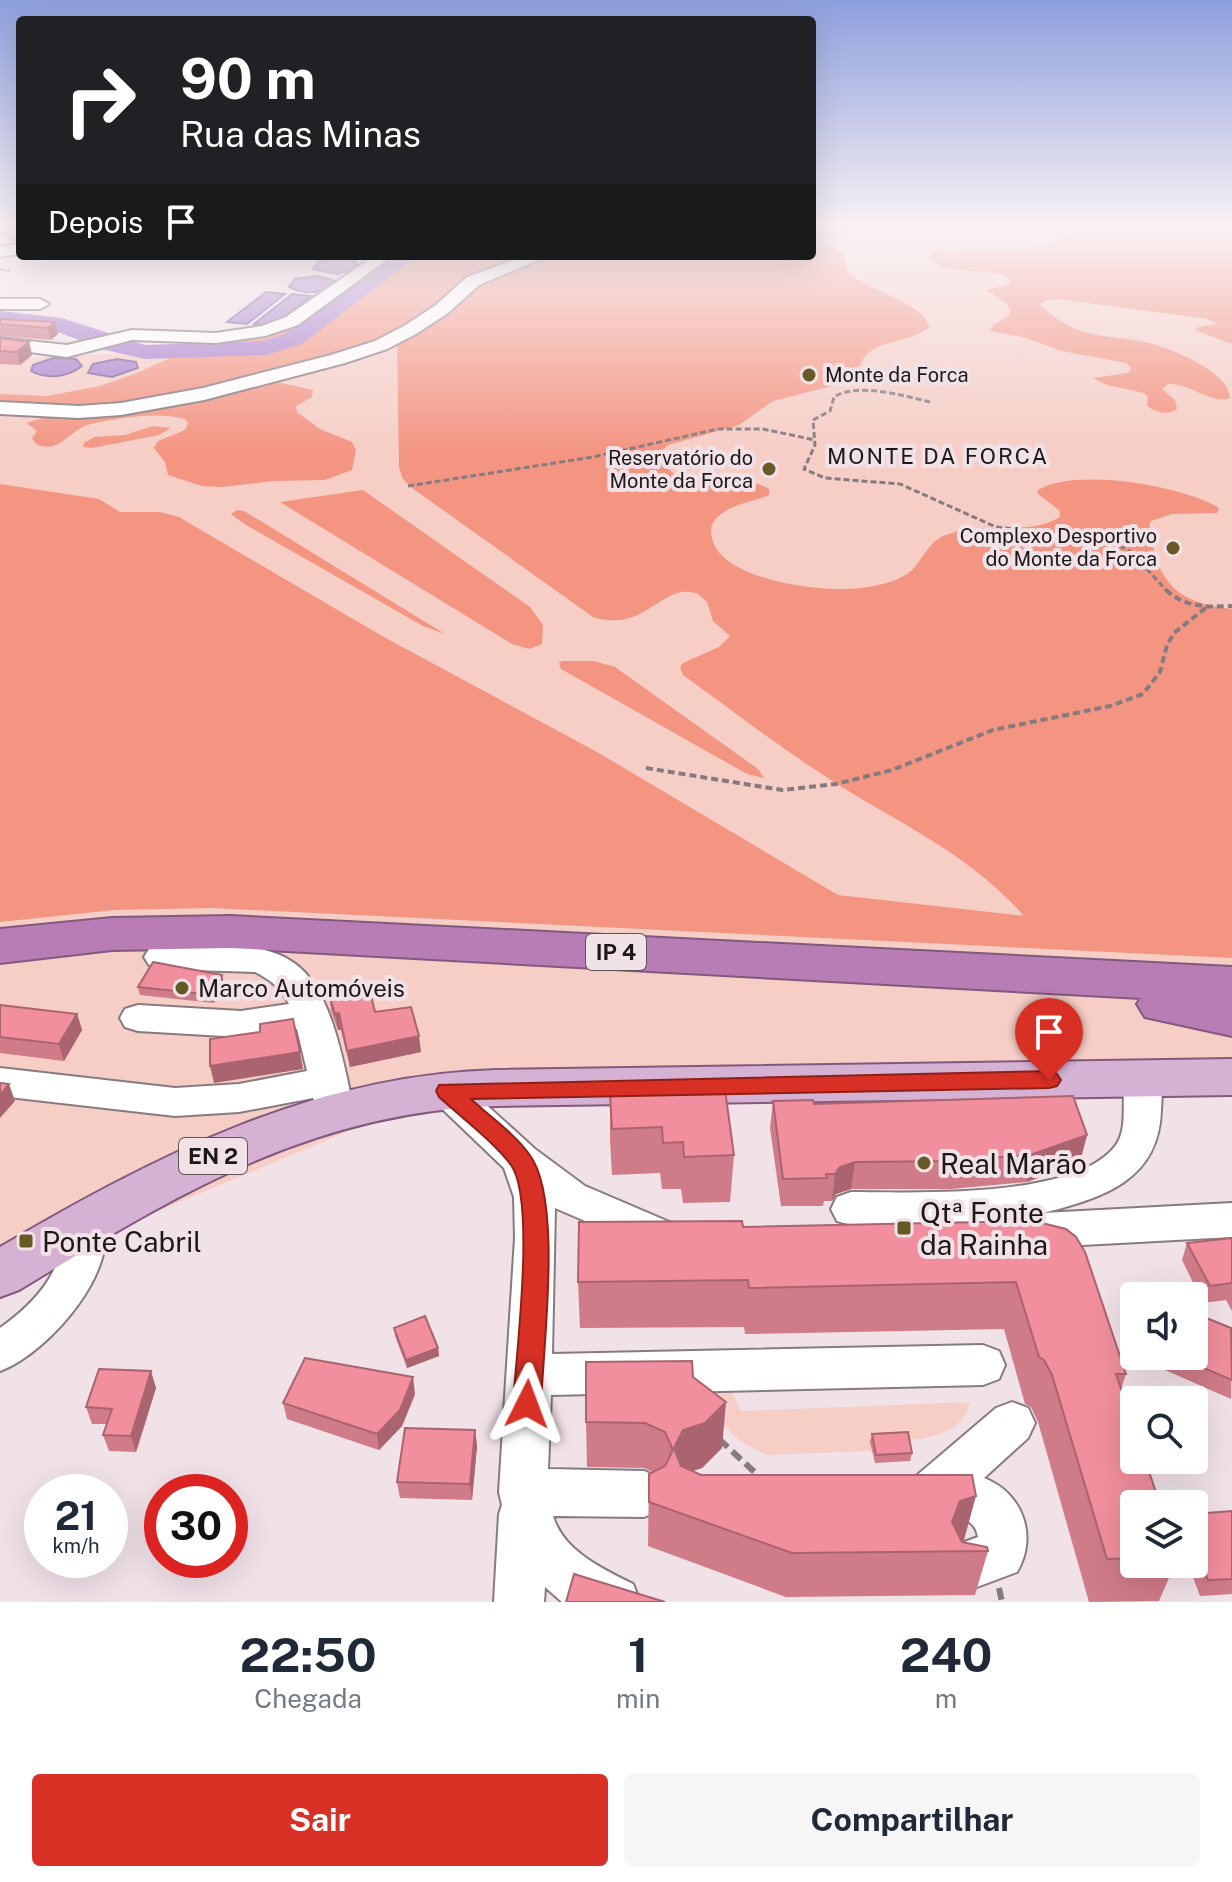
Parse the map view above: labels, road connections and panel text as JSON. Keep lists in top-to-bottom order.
{
  "streets": {
    "highway": ["IP 4"],
    "main road": ["EN 2"]
  },
  "districts": ["MONTE DA FORCA"],
  "places": {
    "other": [
      "Monte da Forca",
      "Reservatório do Monte da Forca",
      "Complexo Desportivo do Monte da Forca",
      "Marco Automóveis",
      "Real Marão"
    ],
    "transit": ["Qtª Fonte da Rainha", "Ponte Cabril"]
  },
  "page": {
    "turn": ["90 m", "Rua das Minas"],
    "then": "Depois",
    "speed": "21 km/h",
    "limit": "30",
    "eta": [
      "22:50",
      "Chegada",
      "1",
      "min",
      "240",
      "m"
    ],
    "buttons": ["Sair", "Compartilhar"]
  }
}
